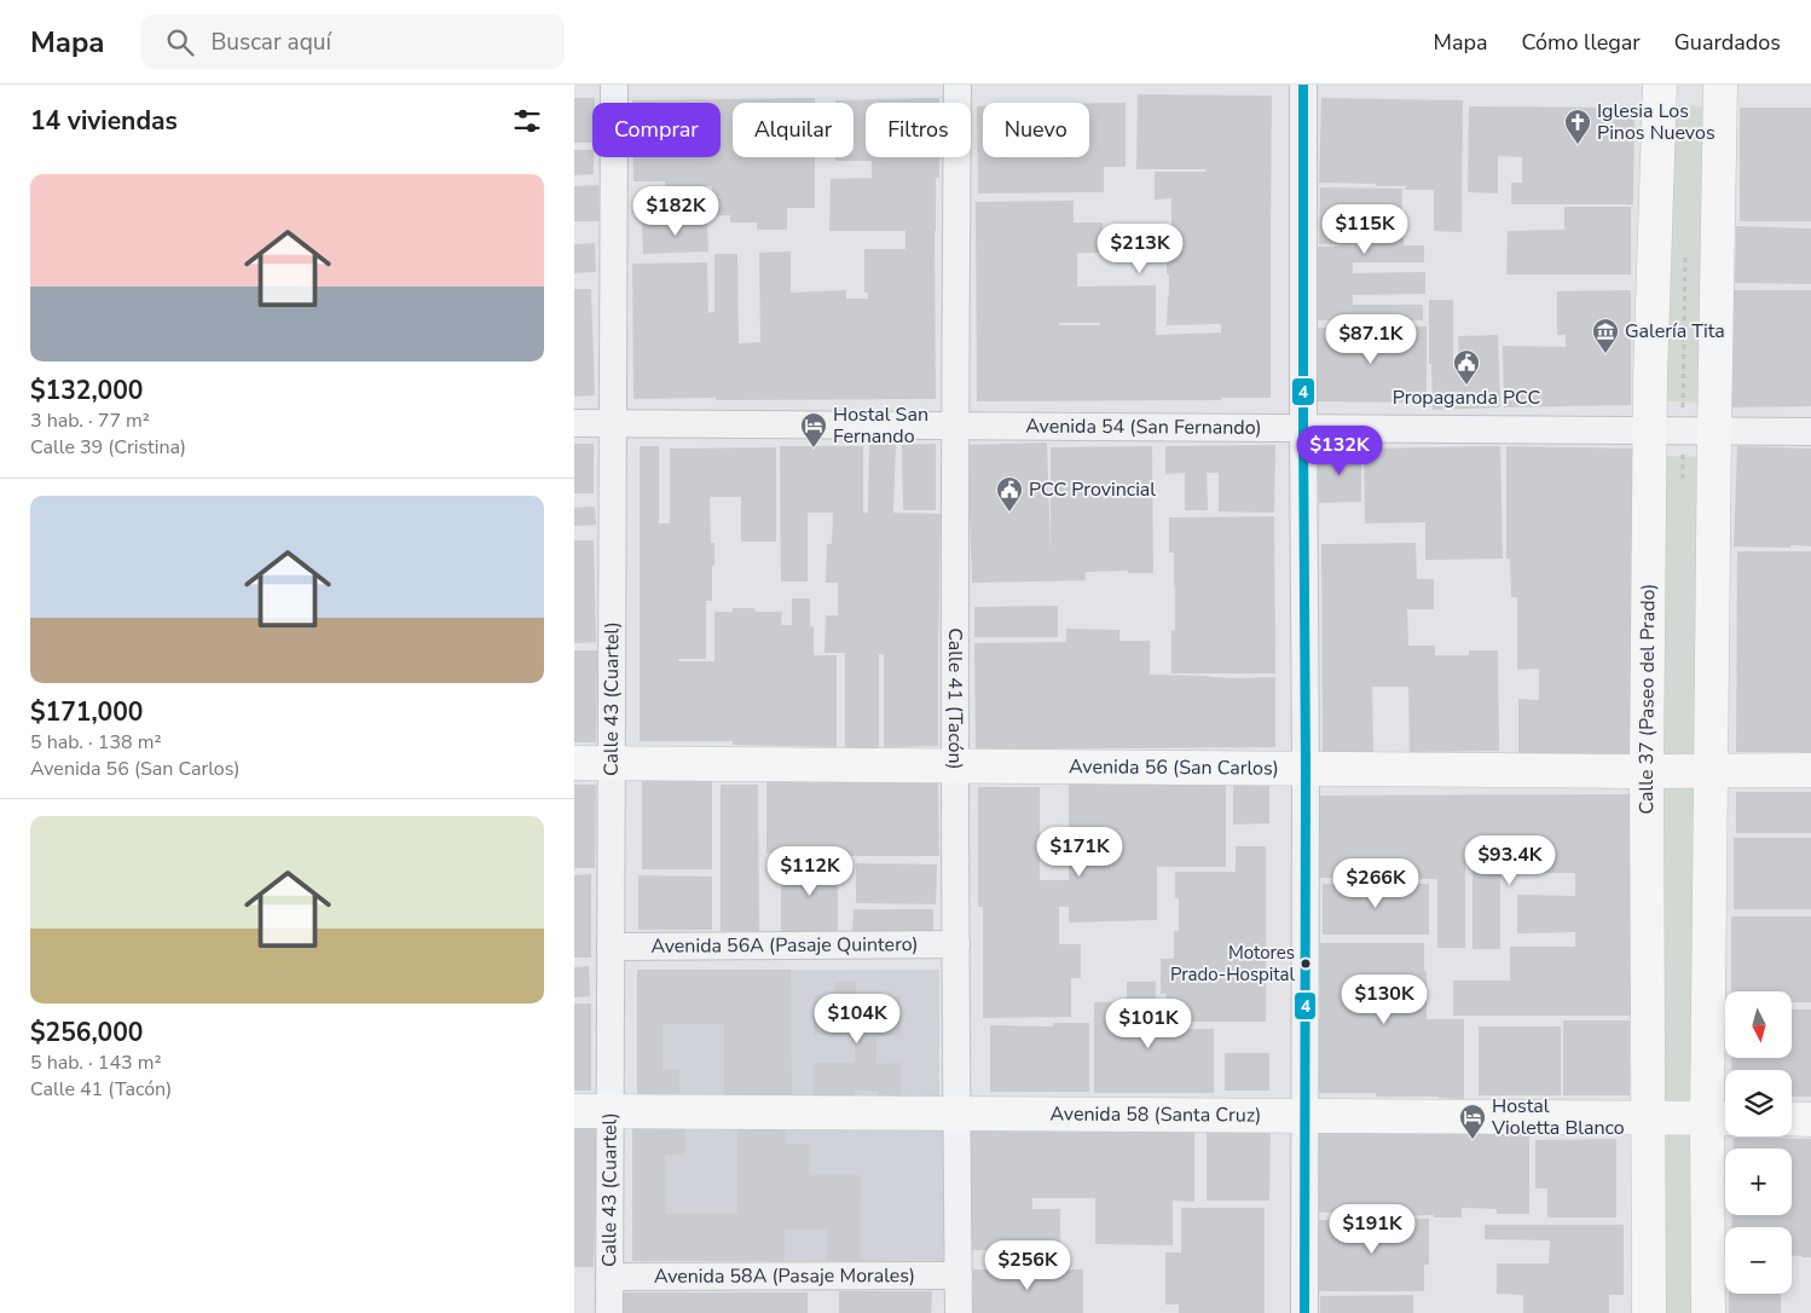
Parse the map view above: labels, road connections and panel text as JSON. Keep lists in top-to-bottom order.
{
  "streets": {
    "main road": ["Calle 37 (Paseo del Prado)", "Avenida 56 (San Carlos)", "Avenida 58 (Santa Cruz)"],
    "street": [
      "Avenida 54 (San Fernando)",
      "Calle 43 (Cuartel)",
      "Calle 41 (Tacón)",
      "Avenida 56A (Pasaje Quintero)",
      "Avenida 58A (Pasaje Morales)"
    ]
  },
  "crossings": [
    ["Avenida 54 (San Fernando)", "Calle 43 (Cuartel)"],
    ["Avenida 54 (San Fernando)", "Calle 41 (Tacón)"],
    ["Avenida 54 (San Fernando)", "Calle 37 (Paseo del Prado)"],
    ["Calle 43 (Cuartel)", "Avenida 56 (San Carlos)"],
    ["Calle 43 (Cuartel)", "Avenida 56A (Pasaje Quintero)"],
    ["Calle 43 (Cuartel)", "Avenida 58 (Santa Cruz)"],
    ["Calle 43 (Cuartel)", "Avenida 58A (Pasaje Morales)"],
    ["Calle 41 (Tacón)", "Avenida 56 (San Carlos)"],
    ["Calle 41 (Tacón)", "Avenida 56A (Pasaje Quintero)"],
    ["Calle 41 (Tacón)", "Avenida 58 (Santa Cruz)"],
    ["Calle 41 (Tacón)", "Avenida 58A (Pasaje Morales)"],
    ["Calle 37 (Paseo del Prado)", "Avenida 56 (San Carlos)"],
    ["Calle 37 (Paseo del Prado)", "Avenida 58 (Santa Cruz)"]
  ],
  "places": {
    "church": ["Iglesia Los Pinos Nuevos"],
    "museum": ["Galería Tita"],
    "public building": ["Propaganda PCC", "PCC Provincial"],
    "hotel": ["Hostal San Fernando", "Hostal Violetta Blanco"],
    "other": ["Motores Prado-Hospital"]
  },
  "lines": ["transit line 4"],
  "north": "bottom",
  "page": {
    "header": "Mapa",
    "search": "Buscar aquí",
    "nav": ["Mapa", "Cómo llegar", "Guardados"],
    "heading": "14 viviendas",
    "chip": [
      "Comprar",
      "Alquilar",
      "Filtros",
      "Nuevo"
    ],
    "list": [
      {
        "name": "$132,000",
        "note": "3 hab. · 77 m² · Calle 39 (Cristina)"
      },
      {
        "name": "$171,000",
        "note": "5 hab. · 138 m² · Avenida 56 (San Carlos)"
      },
      {
        "name": "$256,000",
        "note": "5 hab. · 143 m² · Calle 41 (Tacón)"
      }
    ],
    "price": [
      "$182K",
      "$115K",
      "$213K",
      "$87.1K",
      "$132K",
      "$171K",
      "$93.4K",
      "$112K",
      "$266K",
      "$130K",
      "$104K",
      "$101K",
      "$191K",
      "$256K"
    ],
    "map_buttons": ["+", "−"]
  }
}
